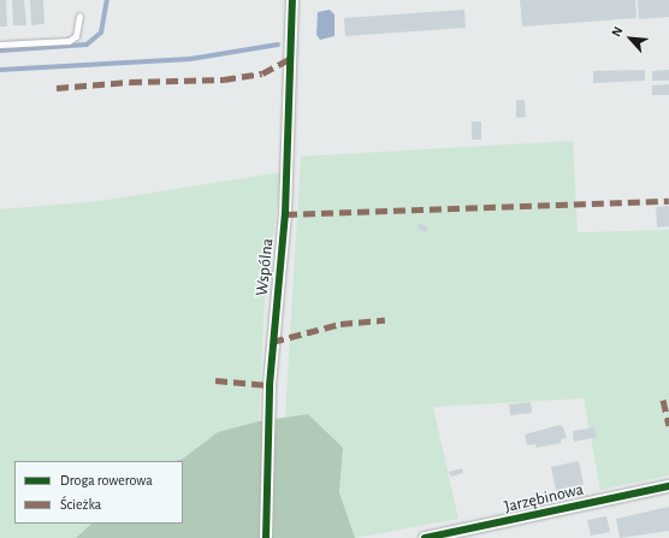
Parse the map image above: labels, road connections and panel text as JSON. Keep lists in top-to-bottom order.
{
  "streets": {
    "street": ["Wspólna", "Jarzębinowa"]
  },
  "legend": ["Droga rowerowa", "Ścieżka"],
  "north": "top left"
}
